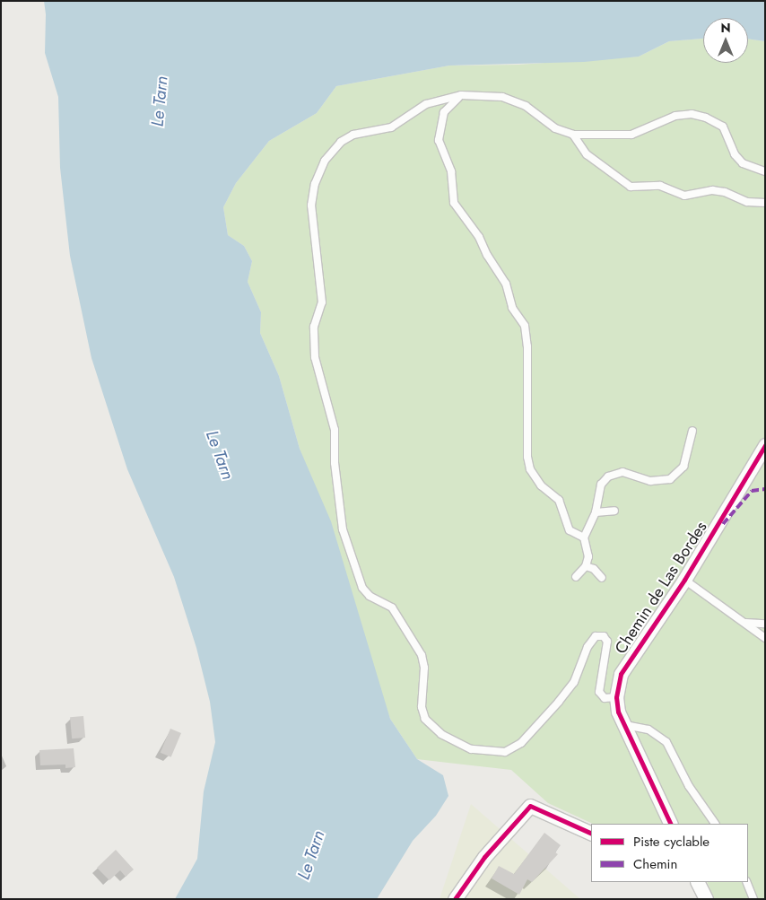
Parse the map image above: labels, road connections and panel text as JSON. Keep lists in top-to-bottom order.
{
  "streets": {
    "street": ["Chemin de Las Bordes"]
  },
  "water": ["Le Tarn"],
  "legend": ["Piste cyclable", "Chemin"],
  "north": "top"
}
